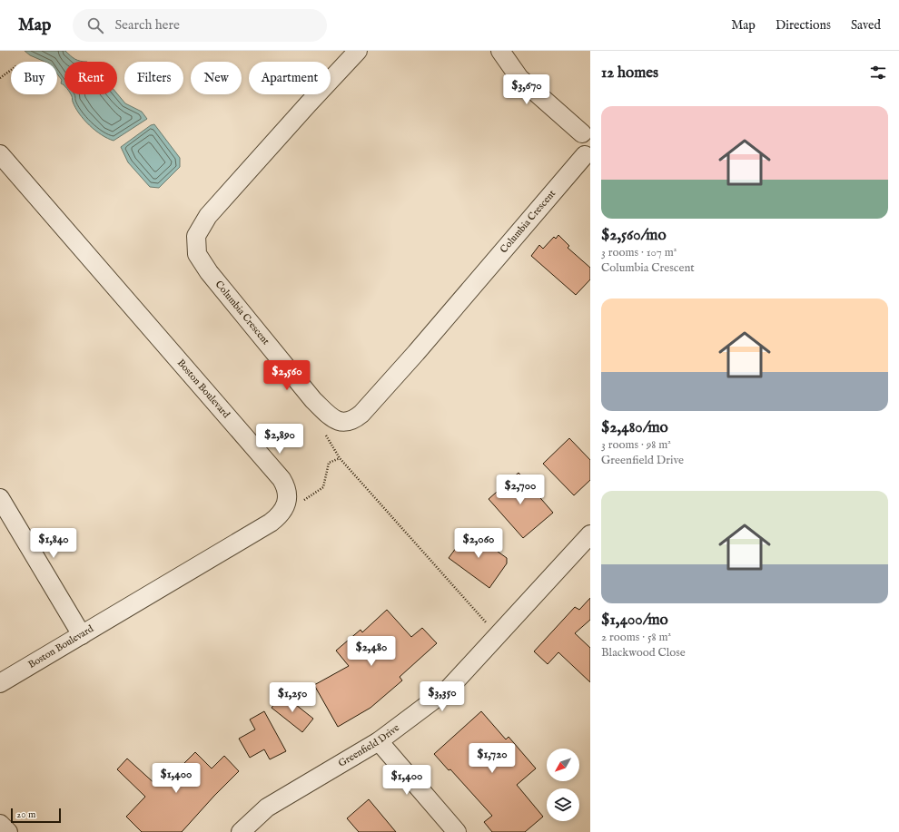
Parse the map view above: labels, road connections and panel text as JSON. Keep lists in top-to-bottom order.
{
  "streets": {
    "street": ["Columbia Crescent", "Boston Boulevard", "Greenfield Drive"]
  },
  "scale_bar": "20 m",
  "north": "bottom left",
  "page": {
    "header": "Map",
    "search": "Search here",
    "nav": ["Map", "Directions", "Saved"],
    "heading": "12 homes",
    "chip": [
      "Buy",
      "Rent",
      "Filters",
      "New",
      "Apartment"
    ],
    "price": [
      "$3,670",
      "$2,560",
      "$2,890",
      "$2,700",
      "$1,840",
      "$2,060",
      "$2,480",
      "$3,350",
      "$1,250",
      "$1,720",
      "$1,400",
      "$1,400"
    ],
    "list": [
      {
        "name": "$2,560/mo",
        "note": "3 rooms · 107 m² · Columbia Crescent"
      },
      {
        "name": "$2,480/mo",
        "note": "3 rooms · 98 m² · Greenfield Drive"
      },
      {
        "name": "$1,400/mo",
        "note": "2 rooms · 58 m² · Blackwood Close"
      }
    ],
    "scale": "20 m"
  }
}
